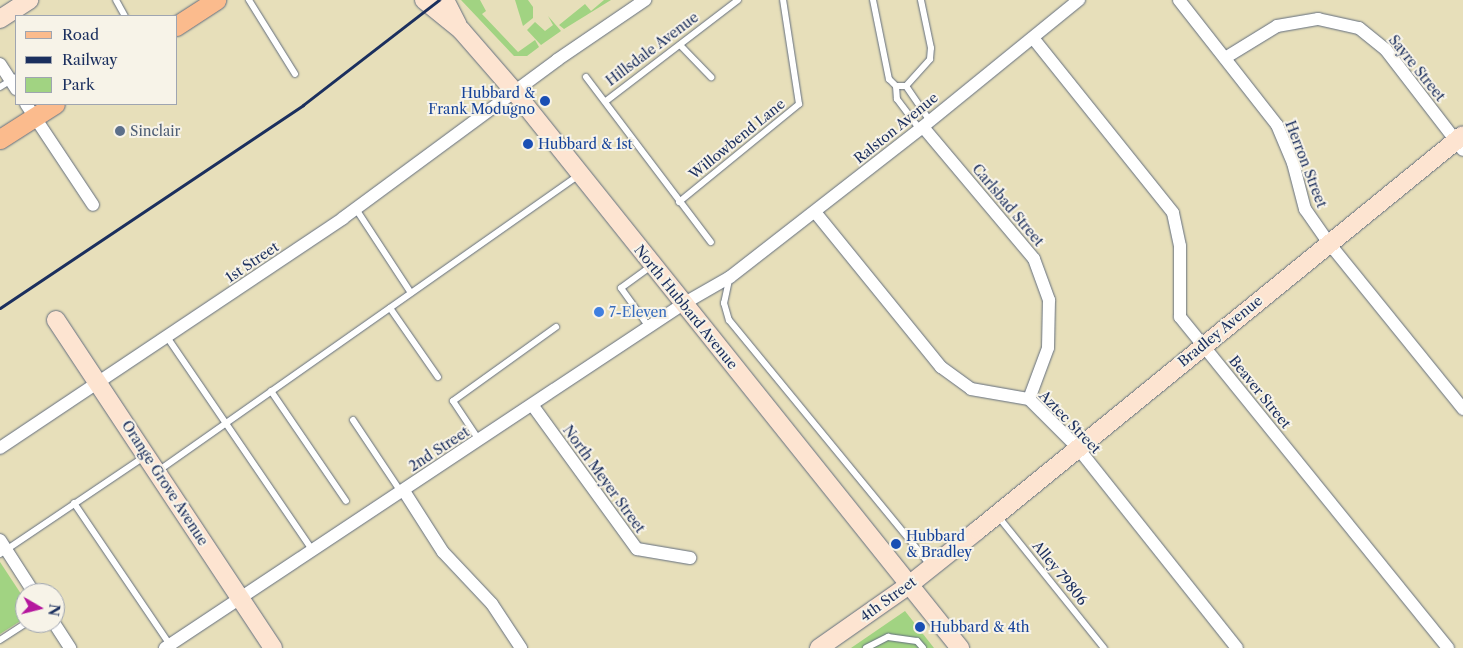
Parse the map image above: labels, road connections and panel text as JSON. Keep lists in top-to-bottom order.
{
  "streets": {
    "street": [
      "Sayre Street",
      "Ralston Avenue",
      "Herron Street",
      "Carlsbad Street",
      "1st Street",
      "North Hubbard Avenue",
      "Bradley Avenue",
      "Beaver Street",
      "Aztec Street",
      "2nd Street",
      "North Meyer Street",
      "Orange Grove Avenue",
      "4th Street"
    ],
    "lane": ["Hillsdale Avenue", "Willowbend Lane", "Alley 79806"]
  },
  "crossings": [
    ["Sayre Street", "Herron Street"],
    ["Sayre Street", "Bradley Avenue"],
    ["Ralston Avenue", "Carlsbad Street"],
    ["Ralston Avenue", "Beaver Street"],
    ["Ralston Avenue", "Aztec Street"],
    ["Ralston Avenue", "2nd Street"],
    ["Herron Street", "Bradley Avenue"],
    ["Carlsbad Street", "Aztec Street"],
    ["1st Street", "North Hubbard Avenue"],
    ["1st Street", "Orange Grove Avenue"],
    ["North Hubbard Avenue", "2nd Street"],
    ["North Hubbard Avenue", "4th Street"],
    ["Bradley Avenue", "Beaver Street"],
    ["Bradley Avenue", "Aztec Street"],
    ["Bradley Avenue", "Alley 79806"],
    ["Bradley Avenue", "4th Street"],
    ["2nd Street", "North Meyer Street"],
    ["2nd Street", "Orange Grove Avenue"]
  ],
  "places": [
    "Hubbard & Frank Modugno",
    "Sinclair",
    "Hubbard & 1st",
    "7-Eleven",
    "Hubbard & Bradley",
    "Hubbard & 4th"
  ],
  "legend": ["Road", "Railway", "Park"],
  "north": "right"
}
